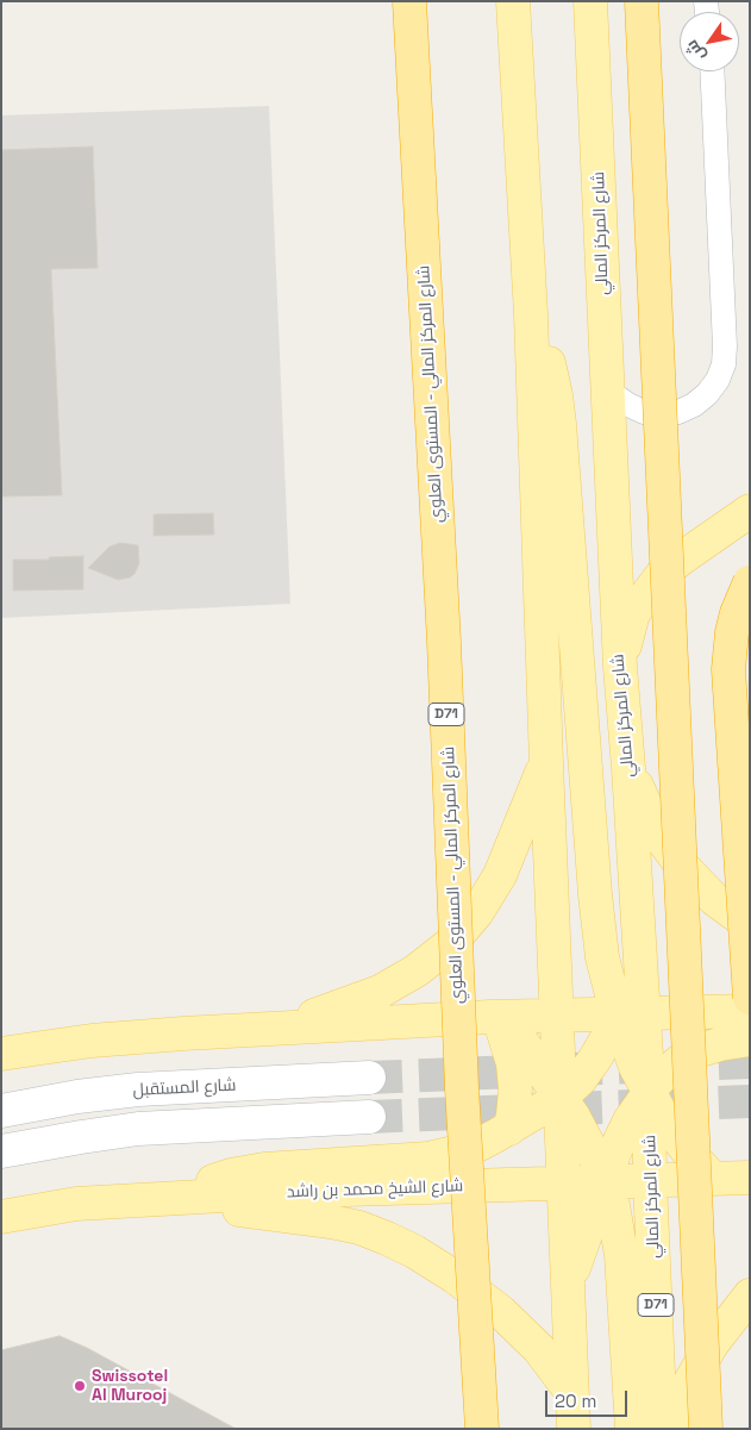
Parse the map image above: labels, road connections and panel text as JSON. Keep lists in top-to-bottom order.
{
  "streets": {
    "highway": ["شارع المركز المالي - المستوى العلوي", "D71"],
    "main road": ["شارع المركز المالي", "شارع المستقبل", "شارع الشيخ محمد بن راشد"]
  },
  "crossings": [
    ["شارع المركز المالي", "شارع الشيخ محمد بن راشد"]
  ],
  "places": ["Swissotel Al Murooj"],
  "scale_bar": "20 m",
  "north": "bottom left"
}
